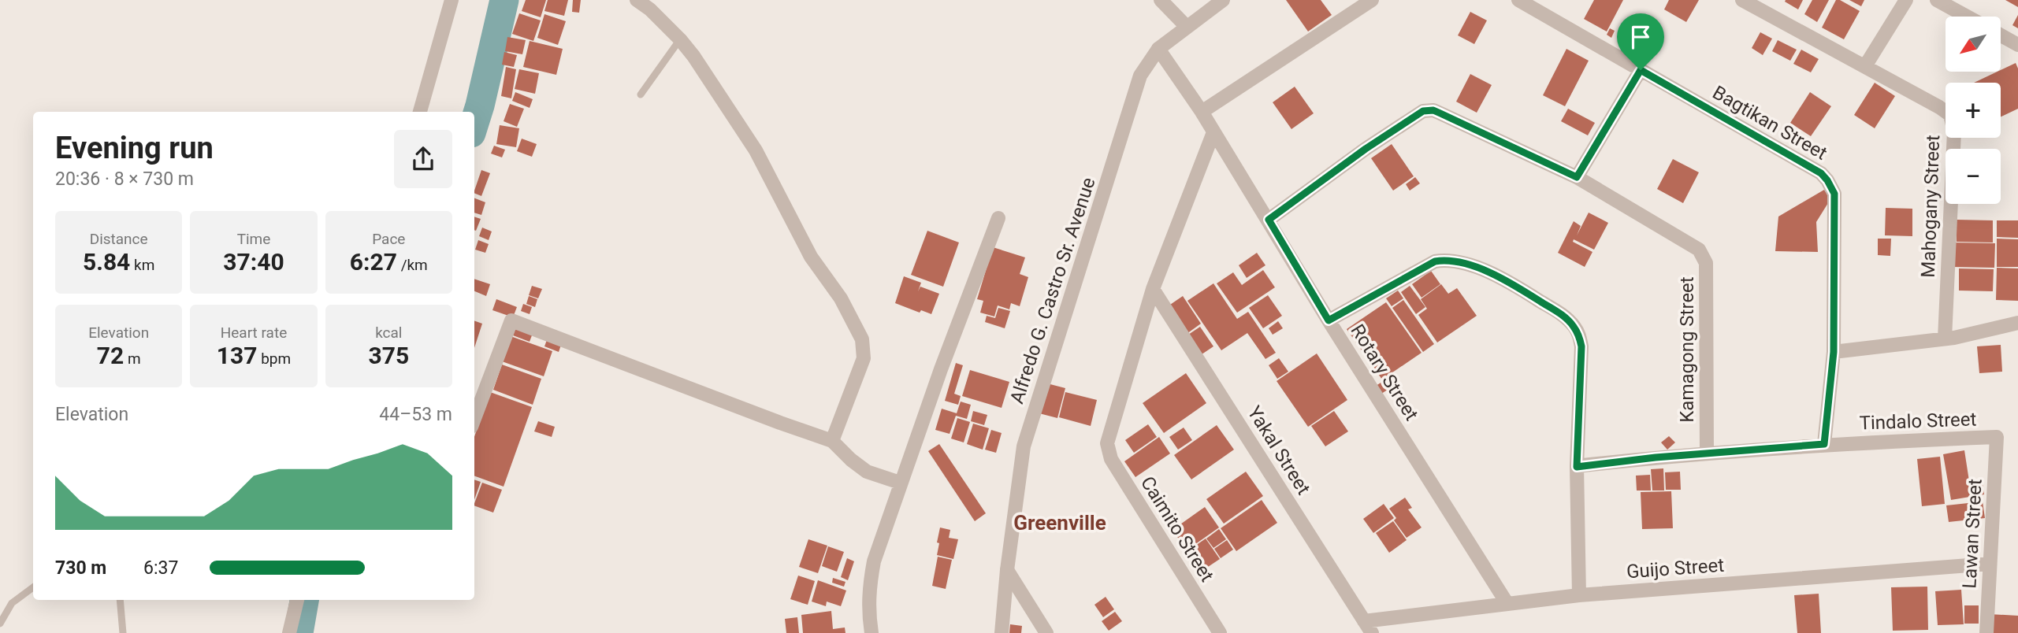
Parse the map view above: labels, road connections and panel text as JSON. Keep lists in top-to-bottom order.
{
  "streets": {
    "street": [
      "Bagtikan Street",
      "Mahogany Street",
      "Alfredo G. Castro Sr. Avenue",
      "Kamagong Street",
      "Rotary Street",
      "Tindalo Street",
      "Yakal Street",
      "Caimito Street",
      "Lawan Street",
      "Guijo Street"
    ]
  },
  "crossings": [
    ["Bagtikan Street", "Tindalo Street"],
    ["Alfredo G. Castro Sr. Avenue", "Rotary Street"],
    ["Kamagong Street", "Rotary Street"],
    ["Kamagong Street", "Tindalo Street"],
    ["Rotary Street", "Guijo Street"],
    ["Tindalo Street", "Lawan Street"],
    ["Yakal Street", "Caimito Street"],
    ["Yakal Street", "Guijo Street"],
    ["Lawan Street", "Guijo Street"]
  ],
  "districts": ["Greenville"],
  "north": "bottom left",
  "page": {
    "map_buttons": ["+", "−"],
    "heading": ["Evening run", "20:36 · 8 × 730 m"],
    "stats": [
      ["Distance", "5.84 km"],
      ["Time", "37:40"],
      ["Pace", "6:27 /km"],
      ["Elevation", "72 m"],
      ["Heart rate", "137 bpm"],
      ["kcal", "375"]
    ],
    "chart": ["Elevation", "44–53 m"],
    "list": [
      {
        "name": "730 m",
        "note": "6:37"
      }
    ]
  }
}
